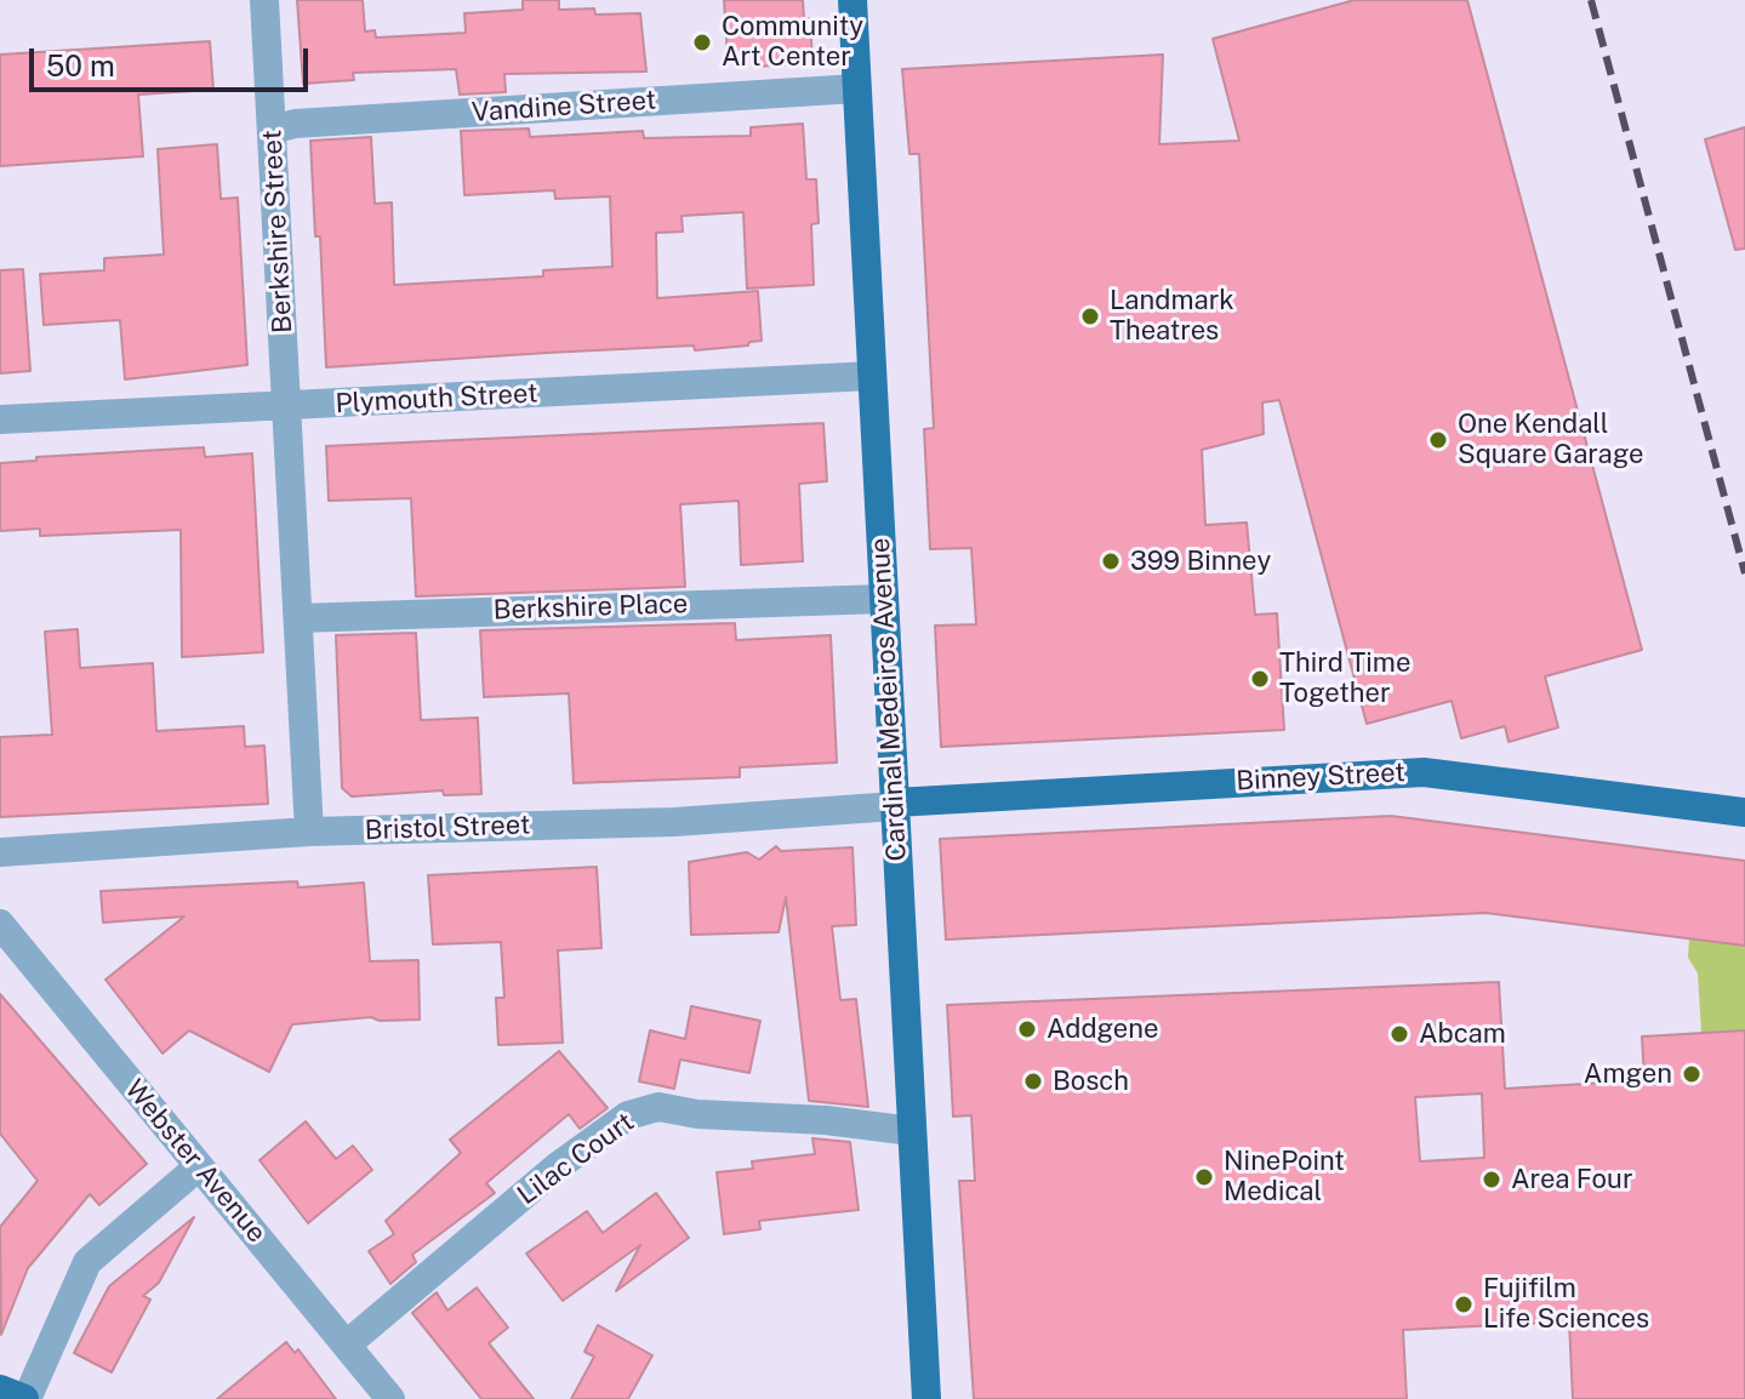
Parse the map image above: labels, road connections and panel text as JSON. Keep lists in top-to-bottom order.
{
  "streets": {
    "main road": ["Cardinal Medeiros Avenue", "Binney Street"],
    "street": [
      "Vandine Street",
      "Berkshire Street",
      "Plymouth Street",
      "Berkshire Place",
      "Bristol Street",
      "Lilac Court",
      "Webster Avenue"
    ]
  },
  "crossings": [
    ["Vandine Street", "Berkshire Street"],
    ["Vandine Street", "Cardinal Medeiros Avenue"],
    ["Berkshire Street", "Plymouth Street"],
    ["Plymouth Street", "Cardinal Medeiros Avenue"],
    ["Berkshire Place", "Cardinal Medeiros Avenue"],
    ["Cardinal Medeiros Avenue", "Binney Street"],
    ["Cardinal Medeiros Avenue", "Bristol Street"],
    ["Cardinal Medeiros Avenue", "Lilac Court"],
    ["Binney Street", "Bristol Street"],
    ["Lilac Court", "Webster Avenue"]
  ],
  "places": [
    "Community Art Center",
    "Landmark Theatres",
    "One Kendall Square Garage",
    "399 Binney",
    "Third Time Together",
    "Addgene",
    "Abcam",
    "Amgen",
    "Bosch",
    "NinePoint Medical",
    "Area Four",
    "Fujifilm Life Sciences"
  ],
  "scale_bar": "50 m"
}
